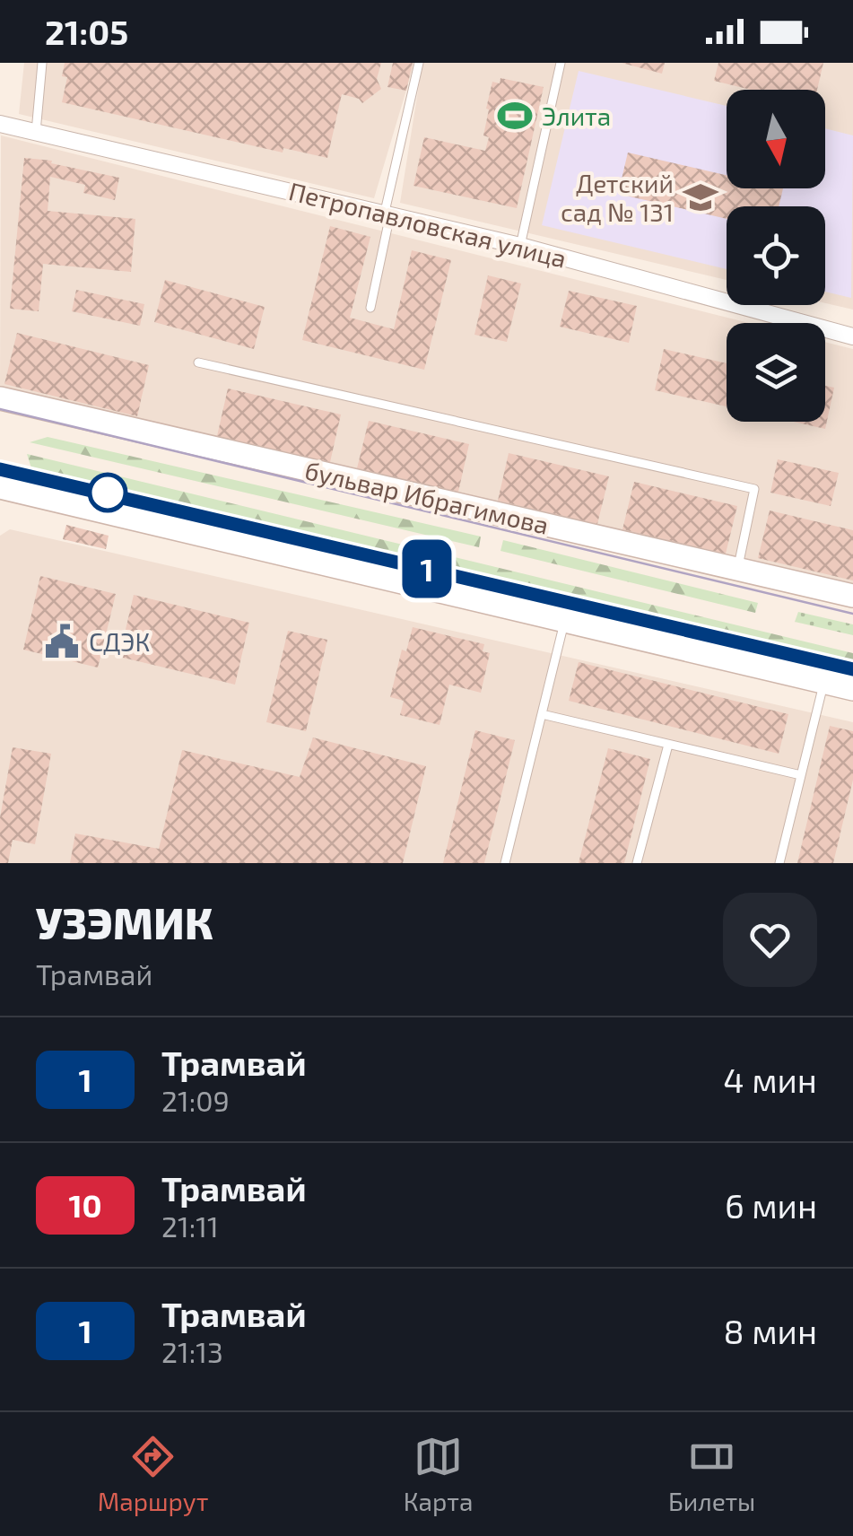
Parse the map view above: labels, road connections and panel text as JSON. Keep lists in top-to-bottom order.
{
  "streets": {
    "main road": ["бульвар Ибрагимова"],
    "street": ["Петропавловская улица"]
  },
  "places": {
    "sports": ["Элита"],
    "school or university": ["Детский сад № 131"],
    "public building": ["СДЭК"]
  },
  "lines": ["tram line 1"],
  "north": "bottom",
  "page": {
    "status": "21:05",
    "on_map": "1",
    "heading": ["УЗЭМИК", "Трамвай"],
    "list": [
      {
        "mark": "1",
        "name": "Трамвай",
        "note": "21:09",
        "value": "4 мин"
      },
      {
        "mark": "10",
        "name": "Трамвай",
        "note": "21:11",
        "value": "6 мин"
      },
      {
        "mark": "1",
        "name": "Трамвай",
        "note": "21:13",
        "value": "8 мин"
      }
    ],
    "tabs": ["Маршрут", "Карта", "Билеты"]
  }
}
